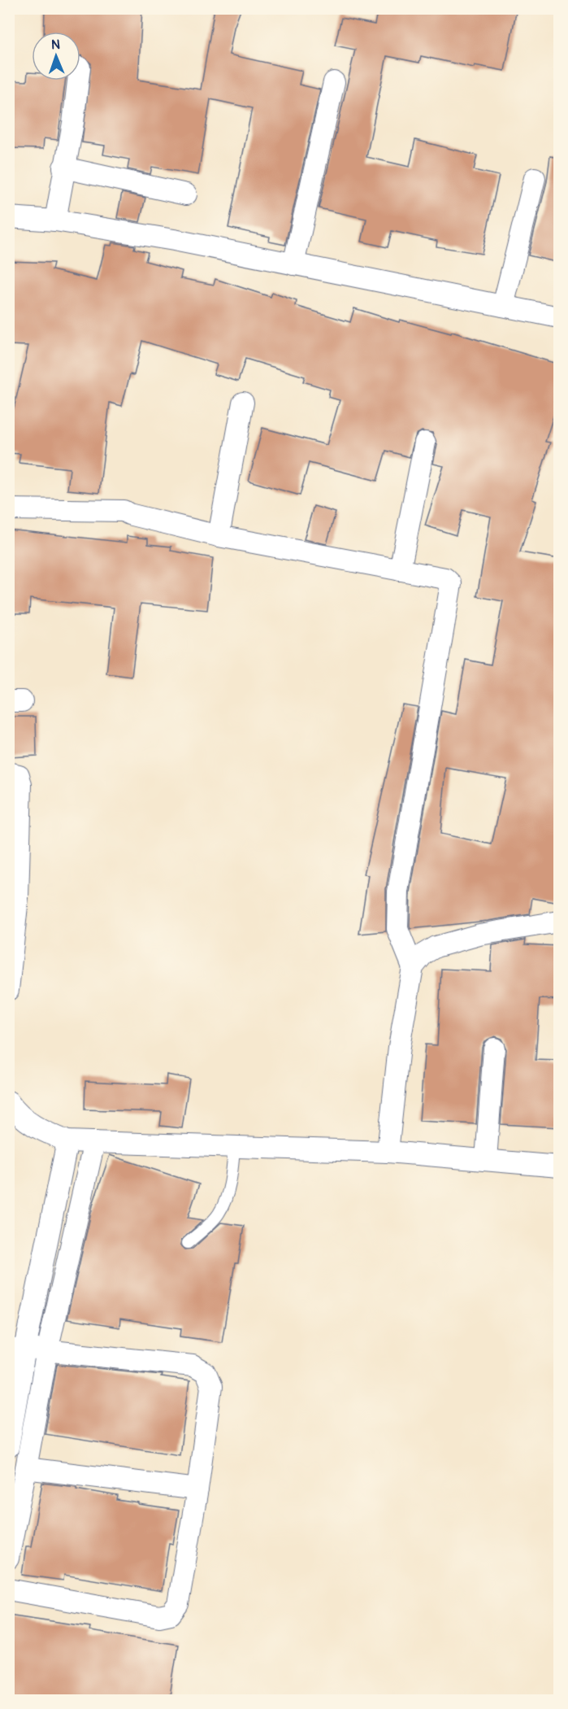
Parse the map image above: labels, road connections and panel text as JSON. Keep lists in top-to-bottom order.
{
  "north": "top"
}
